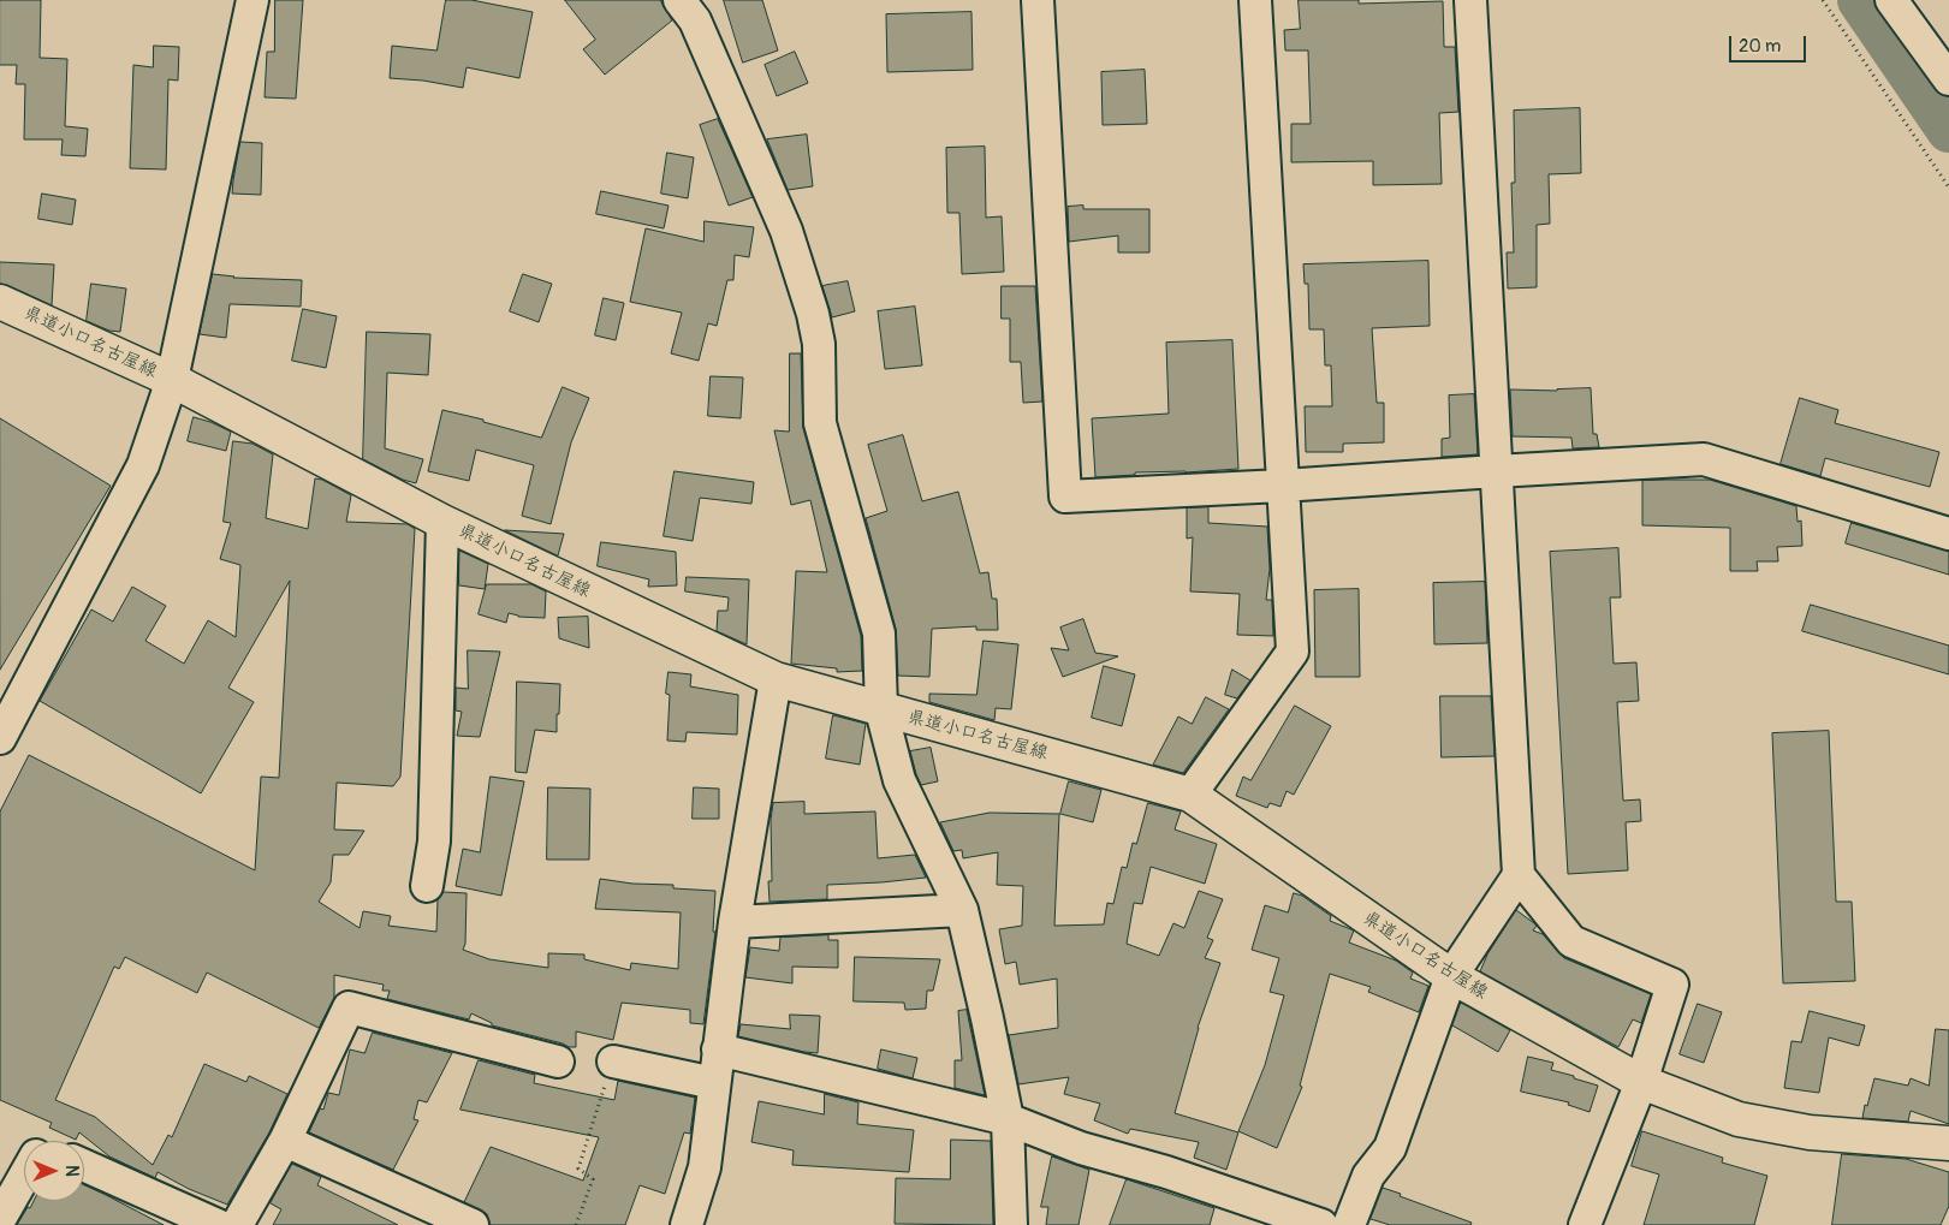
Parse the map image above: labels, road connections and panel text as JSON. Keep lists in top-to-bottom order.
{
  "streets": {
    "main road": ["県道小口名古屋線"]
  },
  "scale_bar": "20 m",
  "north": "right"
}
